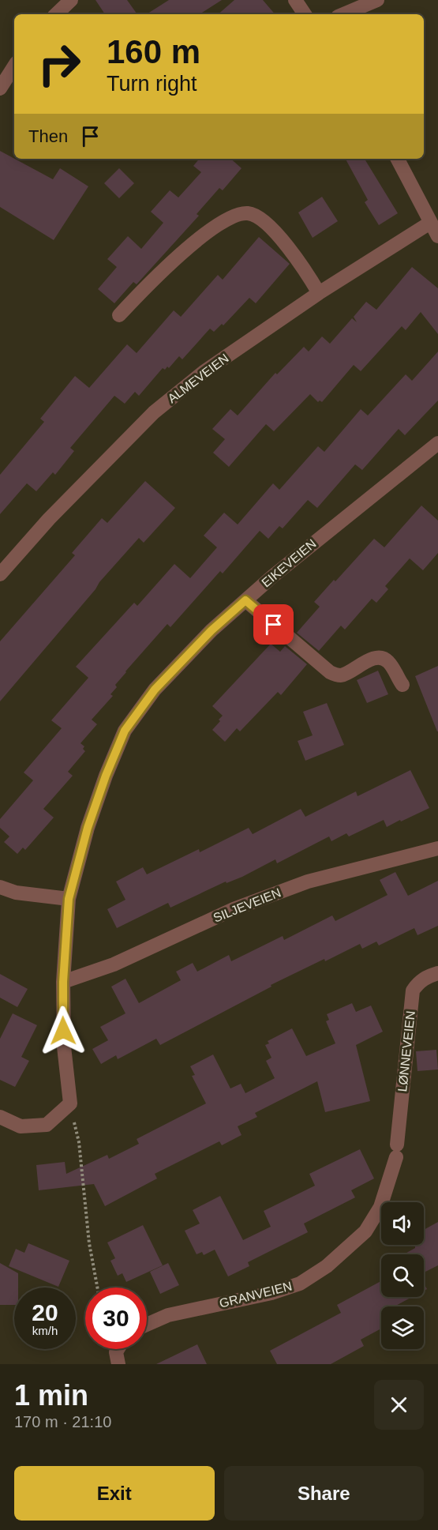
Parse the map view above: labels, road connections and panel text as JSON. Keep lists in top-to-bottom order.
{
  "streets": {
    "street": [
      "ALMEVEIEN",
      "EIKEVEIEN",
      "SILJEVEIEN",
      "LØNNEVEIEN",
      "GRANVEIEN"
    ]
  },
  "crossings": [
    ["EIKEVEIEN", "SILJEVEIEN"],
    ["LØNNEVEIEN", "GRANVEIEN"]
  ],
  "page": {
    "turn": ["160 m", "Turn right"],
    "then": "Then",
    "speed": "20 km/h",
    "limit": "30",
    "heading": ["1 min", "170 m · 21:10"],
    "buttons": ["Exit", "Share"]
  }
}
